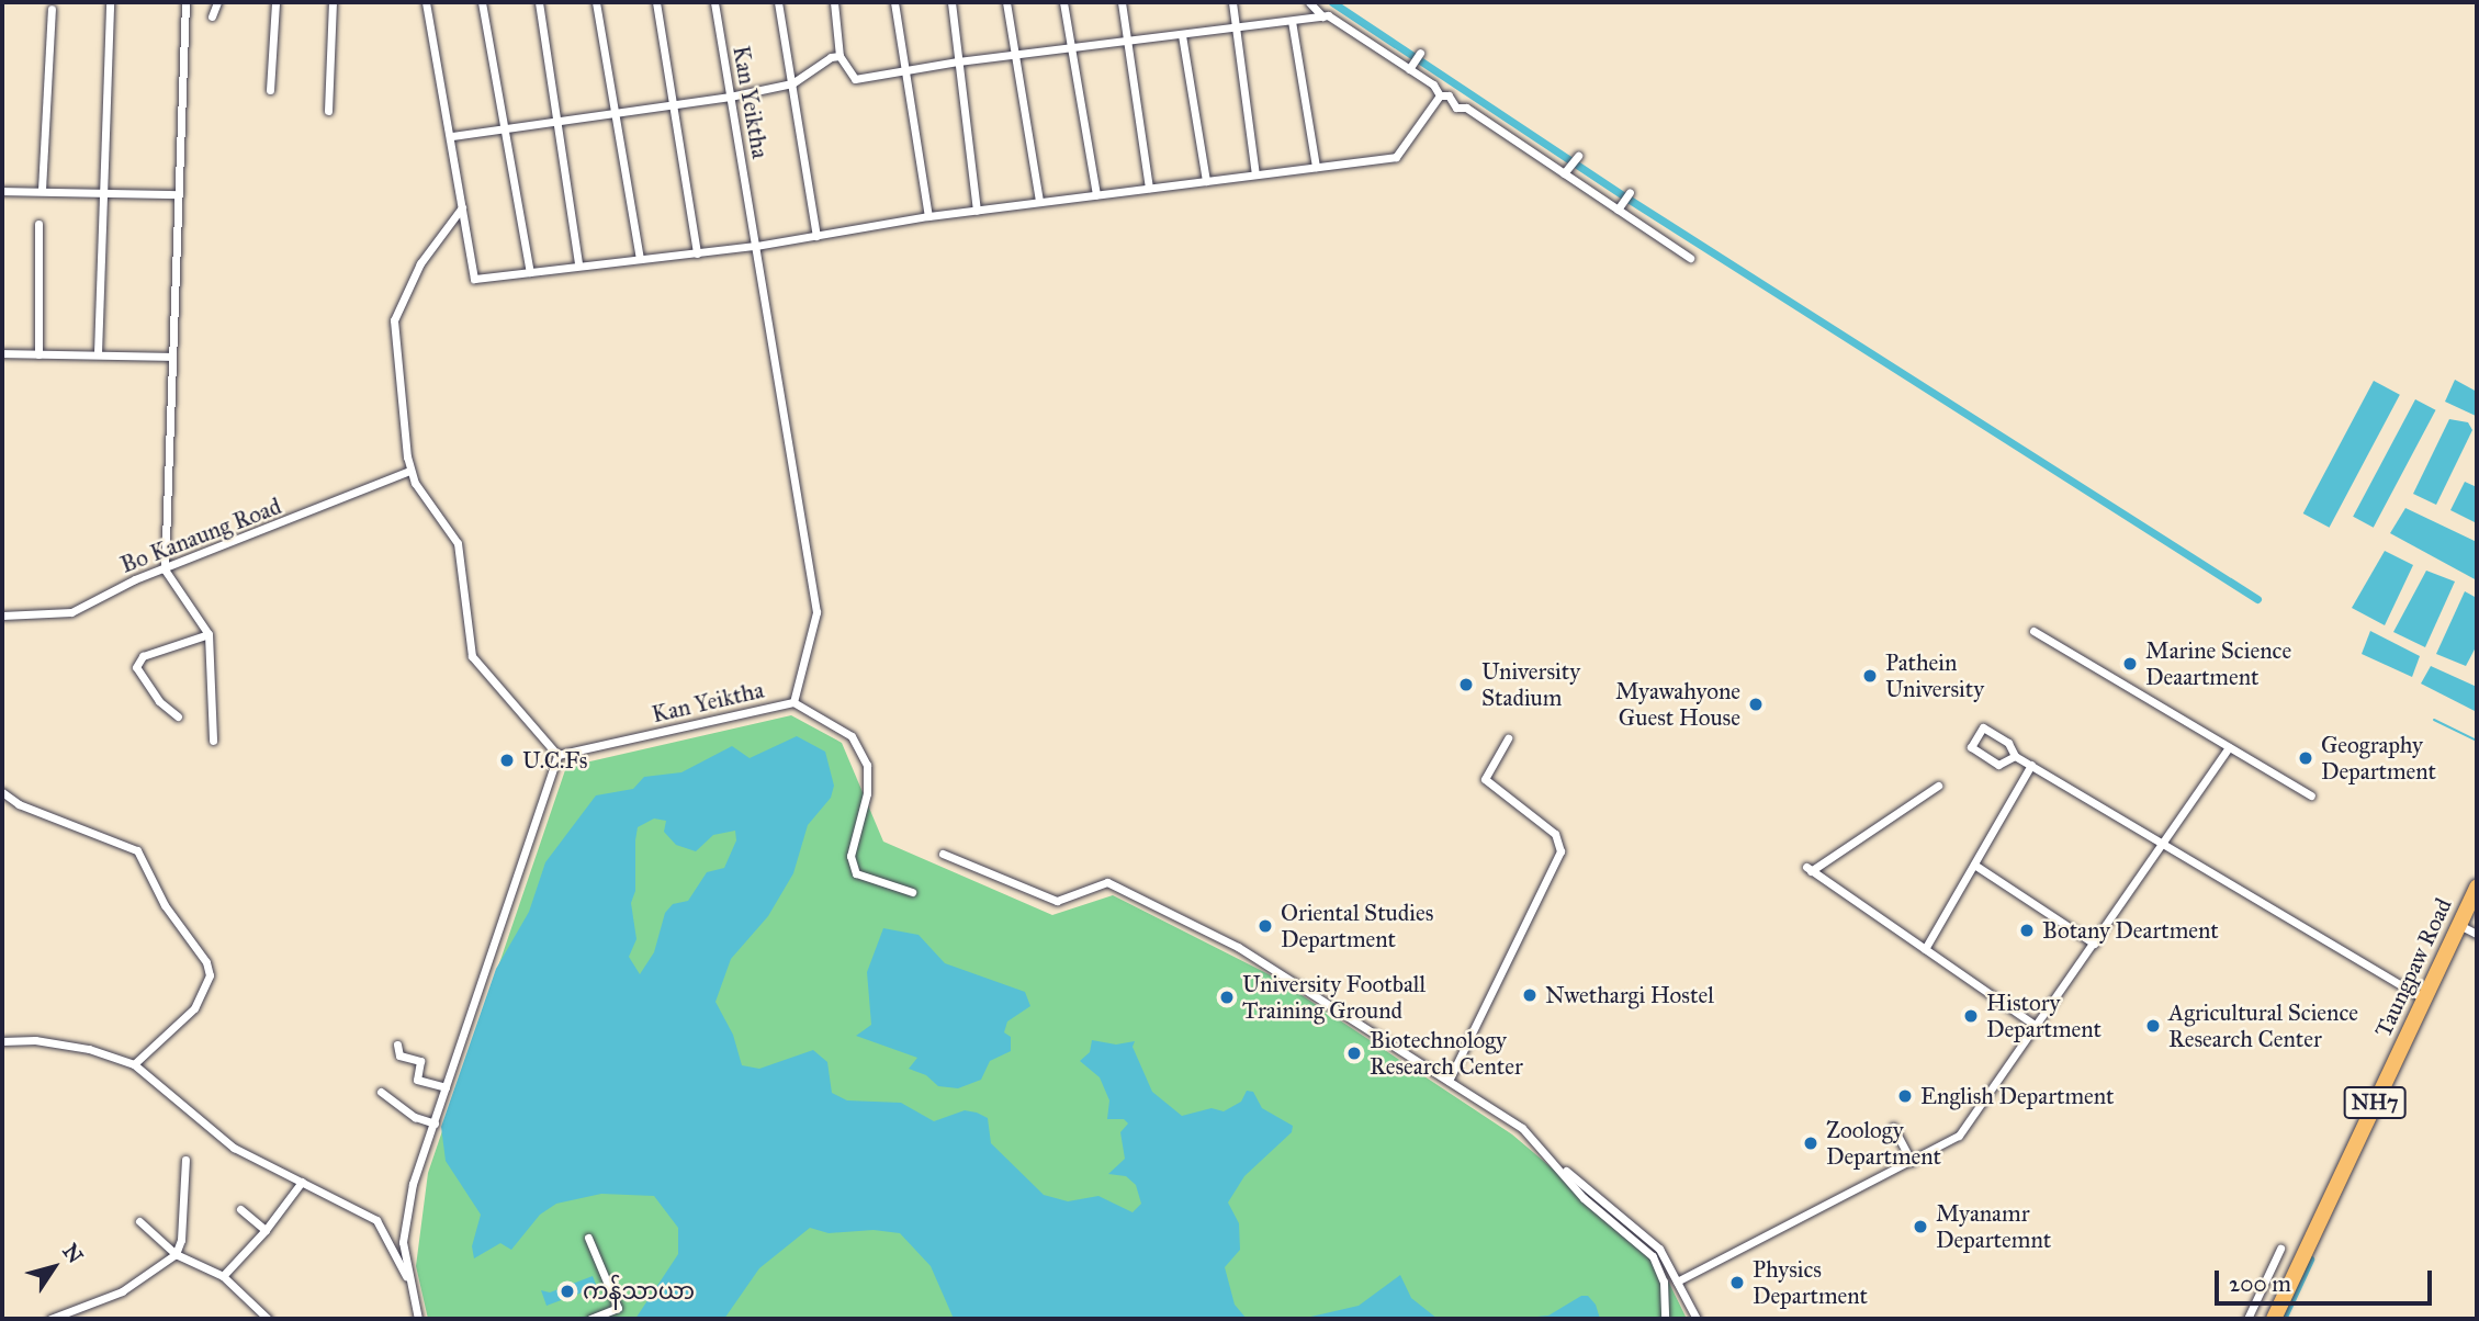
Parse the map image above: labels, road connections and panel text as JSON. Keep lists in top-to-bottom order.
{
  "streets": {
    "highway": ["Taungpaw Road", "NH7"],
    "street": ["Kan Yeiktha", "Bo Kanaung Road"]
  },
  "places": [
    "Marine Science Deaartment",
    "Pathein University",
    "University Stadium",
    "Myawahyone Guest House",
    "Geography Department",
    "U.C.Fs",
    "Oriental Studies Department",
    "Botany Deartment",
    "Nwethargi Hostel",
    "University Football Training Ground",
    "History Department",
    "Agricultural Science Research Center",
    "Biotechnology Research Center",
    "English Department",
    "Zoology Department",
    "Myanamr Departemnt",
    "Physics Department",
    "ကန်သာယာ"
  ],
  "scale_bar": "200 m",
  "north": "top right"
}
